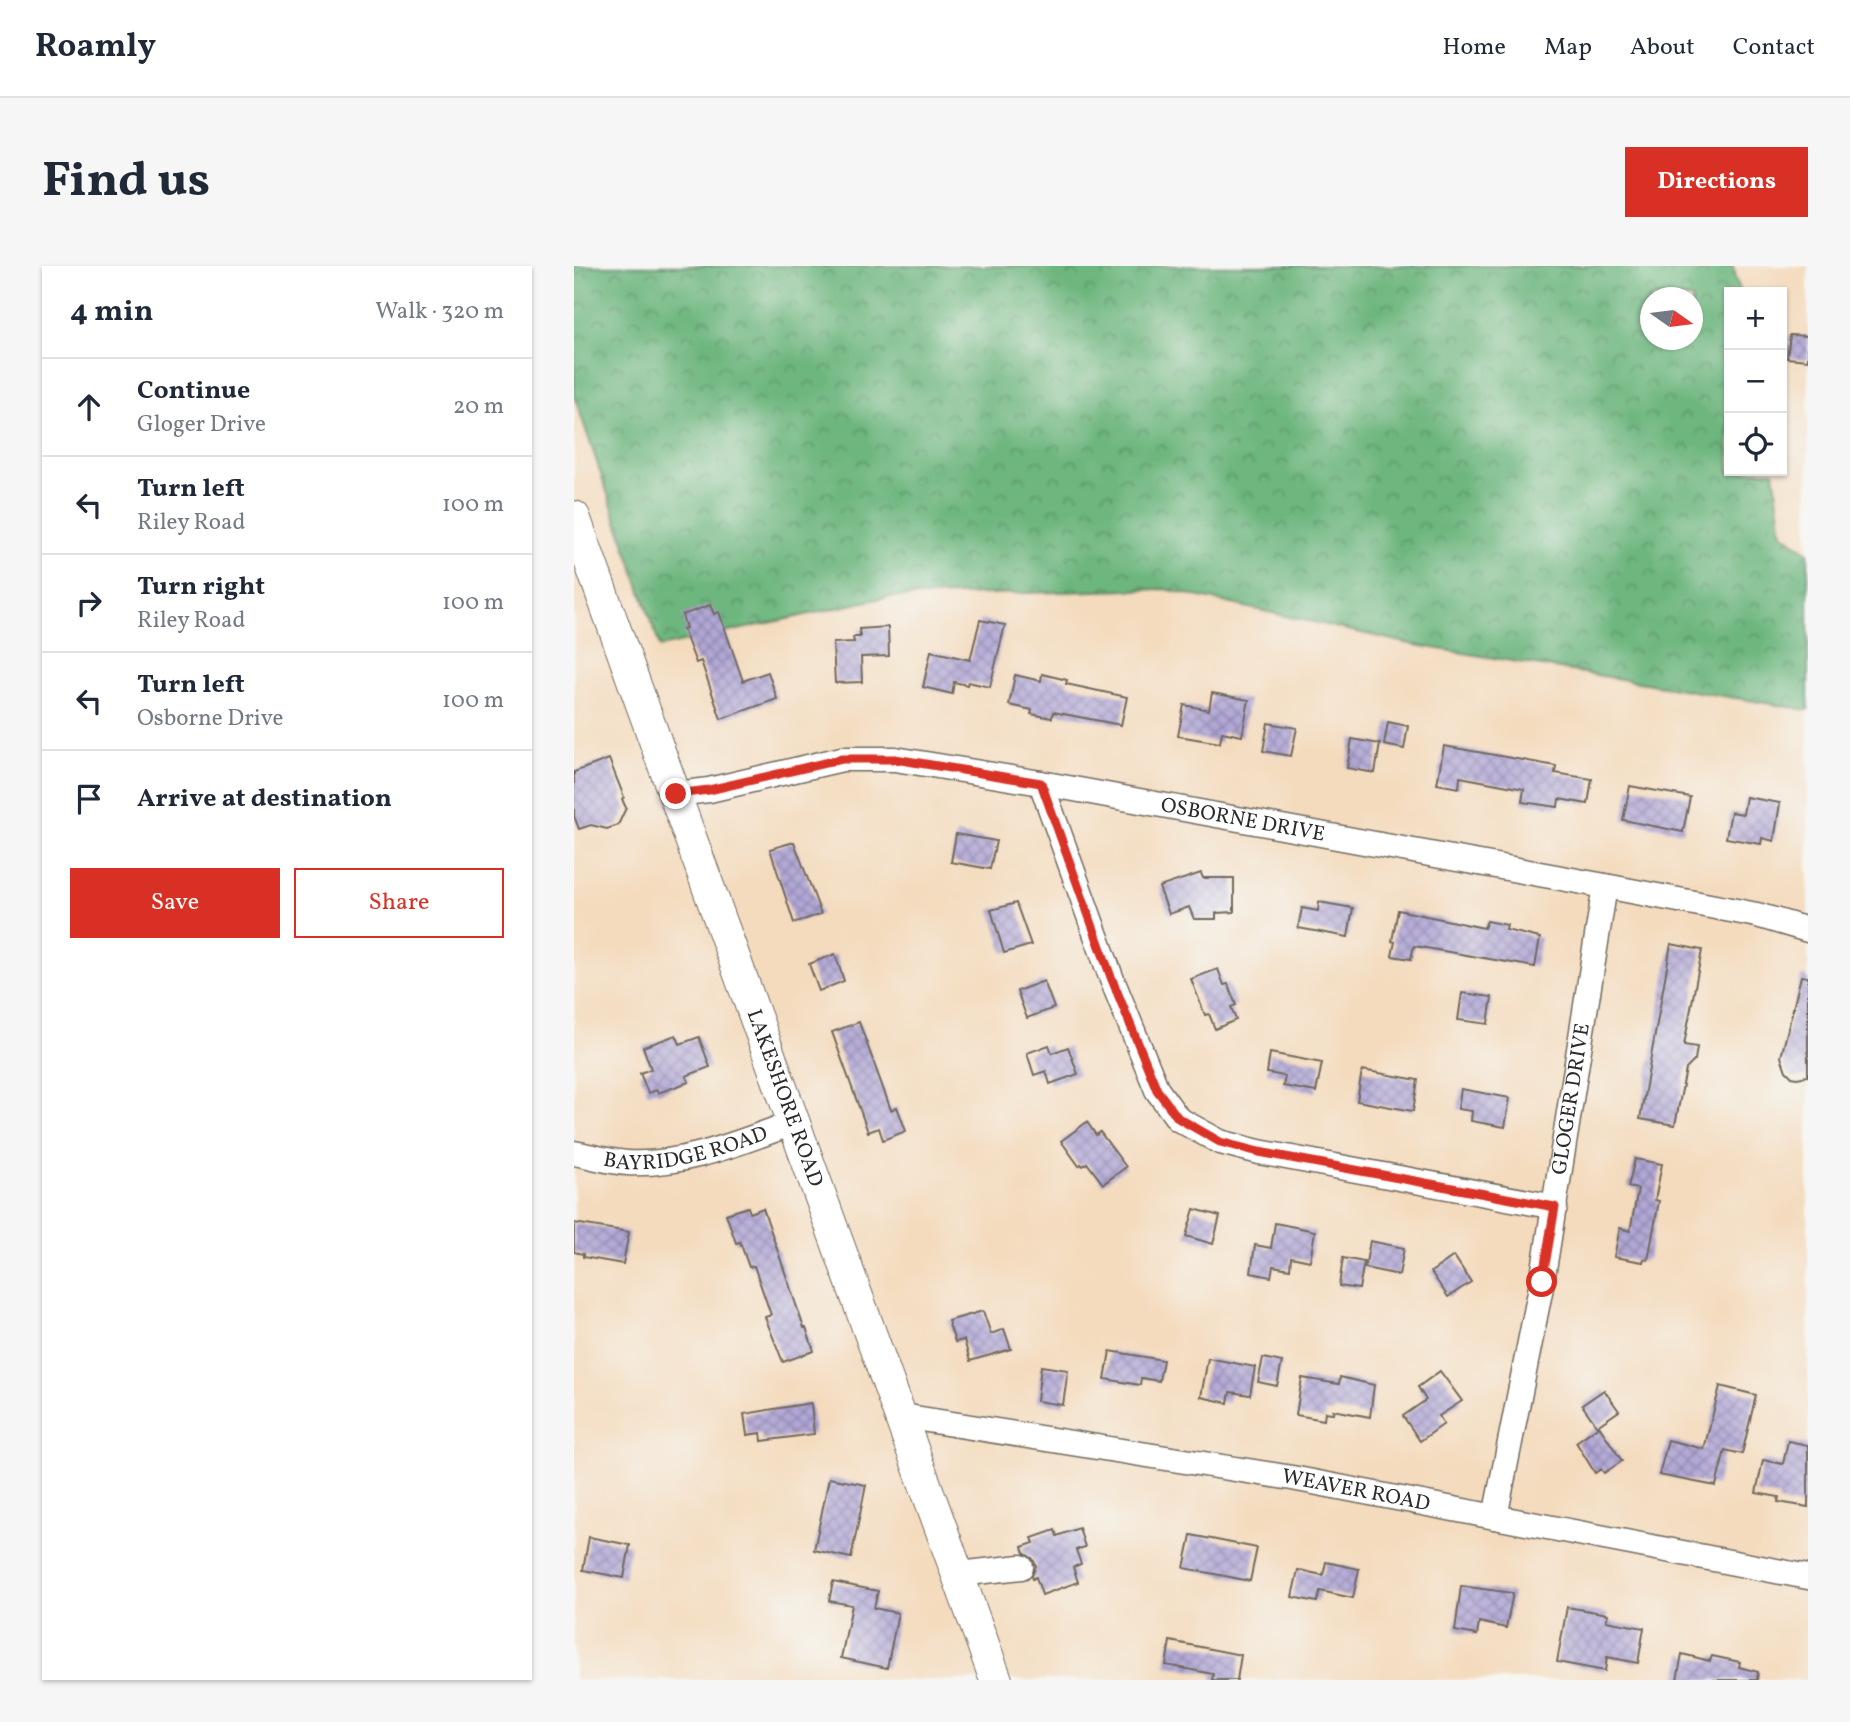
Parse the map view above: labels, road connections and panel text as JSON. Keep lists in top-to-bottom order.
{
  "streets": {
    "street": [
      "OSBORNE DRIVE",
      "LAKESHORE ROAD",
      "GLOGER DRIVE",
      "BAYRIDGE ROAD",
      "WEAVER ROAD"
    ]
  },
  "crossings": [
    ["OSBORNE DRIVE", "LAKESHORE ROAD"],
    ["OSBORNE DRIVE", "GLOGER DRIVE"],
    ["LAKESHORE ROAD", "BAYRIDGE ROAD"],
    ["LAKESHORE ROAD", "WEAVER ROAD"],
    ["GLOGER DRIVE", "WEAVER ROAD"]
  ],
  "north": "right",
  "page": {
    "header": "Roamly",
    "nav": [
      "Home",
      "Map",
      "About",
      "Contact"
    ],
    "buttons": [
      "Directions",
      ["Save", "Share"]
    ],
    "title": "Find us",
    "heading": ["4 min", "Walk · 320 m"],
    "map_buttons": ["+", "−"],
    "list": [
      ["Continue", "Gloger Drive", "20 m"],
      ["Turn left", "Riley Road", "100 m"],
      ["Turn right", "Riley Road", "100 m"],
      ["Turn left", "Osborne Drive", "100 m"],
      "Arrive at destination"
    ]
  }
}
